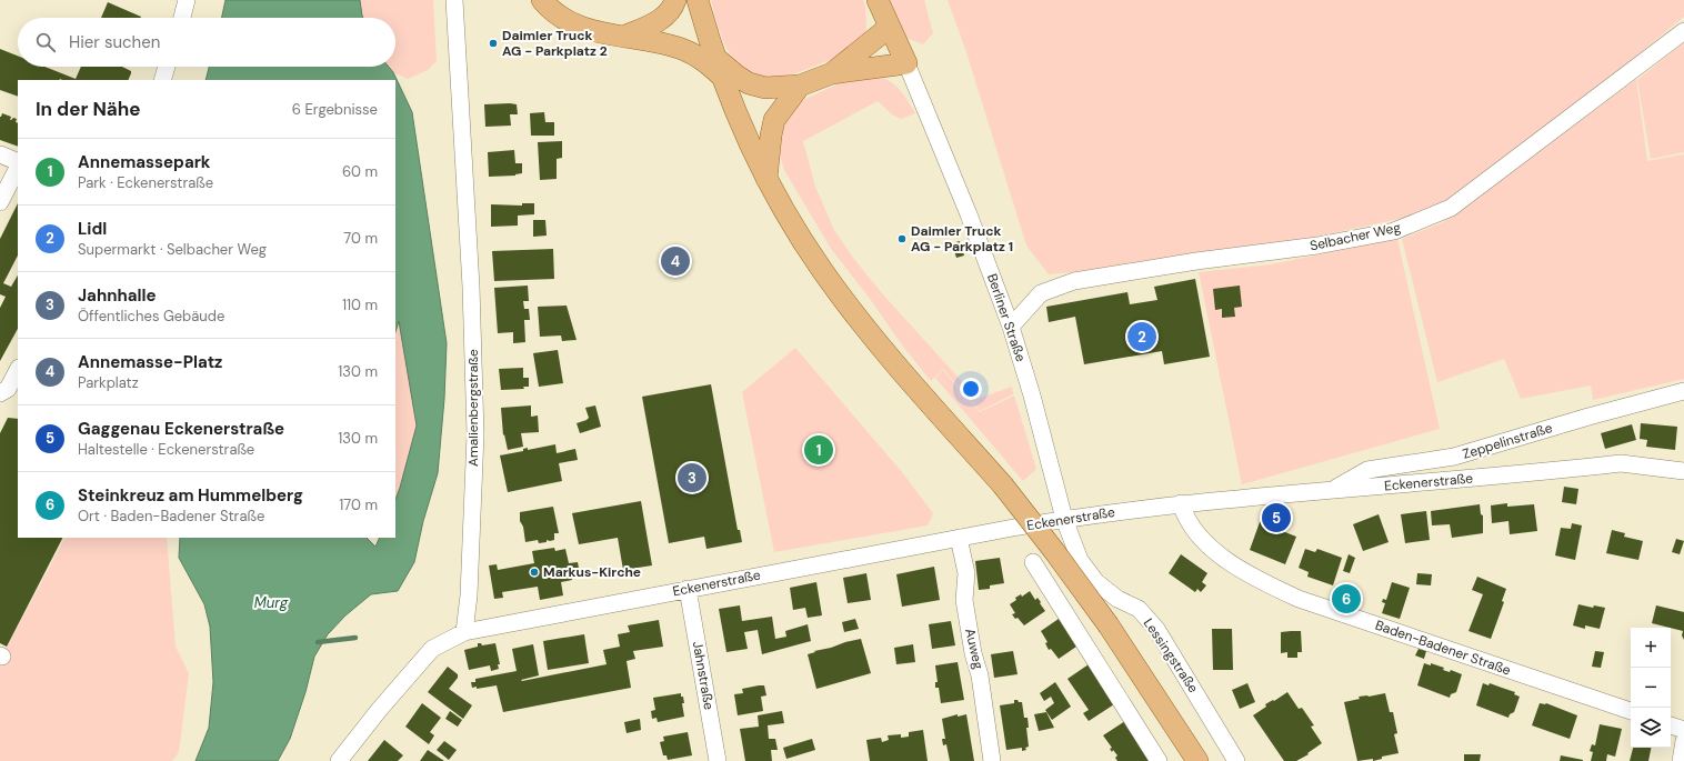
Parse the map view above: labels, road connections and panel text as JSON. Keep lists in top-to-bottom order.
{
  "streets": {
    "main road": ["Berliner Straße"],
    "street": [
      "Selbacher Weg",
      "Amalienbergstraße",
      "Zeppelinstraße",
      "Eckenerstraße",
      "Baden-Badener Straße",
      "Auweg",
      "Lessingstraße",
      "Jahnstraße"
    ]
  },
  "crossings": [
    ["Selbacher Weg", "Berliner Straße"],
    ["Berliner Straße", "Eckenerstraße"],
    ["Berliner Straße", "Lessingstraße"],
    ["Amalienbergstraße", "Eckenerstraße"],
    ["Zeppelinstraße", "Eckenerstraße"],
    ["Eckenerstraße", "Baden-Badener Straße"],
    ["Eckenerstraße", "Auweg"],
    ["Eckenerstraße", "Lessingstraße"],
    ["Eckenerstraße", "Jahnstraße"]
  ],
  "water": ["Murg"],
  "places": ["Daimler Truck AG − Parkplatz 2", "Daimler Truck AG − Parkplatz 1", "Markus-Kirche"],
  "page": {
    "search": "Hier suchen",
    "heading": ["In der Nähe", "6 Ergebnisse"],
    "list": [
      {
        "mark": "1",
        "name": "Annemassepark",
        "note": "Park · Eckenerstraße",
        "value": "60 m"
      },
      {
        "mark": "2",
        "name": "Lidl",
        "note": "Supermarkt · Selbacher Weg",
        "value": "70 m"
      },
      {
        "mark": "3",
        "name": "Jahnhalle",
        "note": "Öffentliches Gebäude",
        "value": "110 m"
      },
      {
        "mark": "4",
        "name": "Annemasse-Platz",
        "note": "Parkplatz",
        "value": "130 m"
      },
      {
        "mark": "5",
        "name": "Gaggenau Eckenerstraße",
        "note": "Haltestelle · Eckenerstraße",
        "value": "130 m"
      },
      {
        "mark": "6",
        "name": "Steinkreuz am Hummelberg",
        "note": "Ort · Baden-Badener Straße",
        "value": "170 m"
      }
    ],
    "pins": [
      "4",
      "2",
      "1",
      "3",
      "5",
      "6"
    ],
    "map_buttons": ["+", "−"]
  }
}
